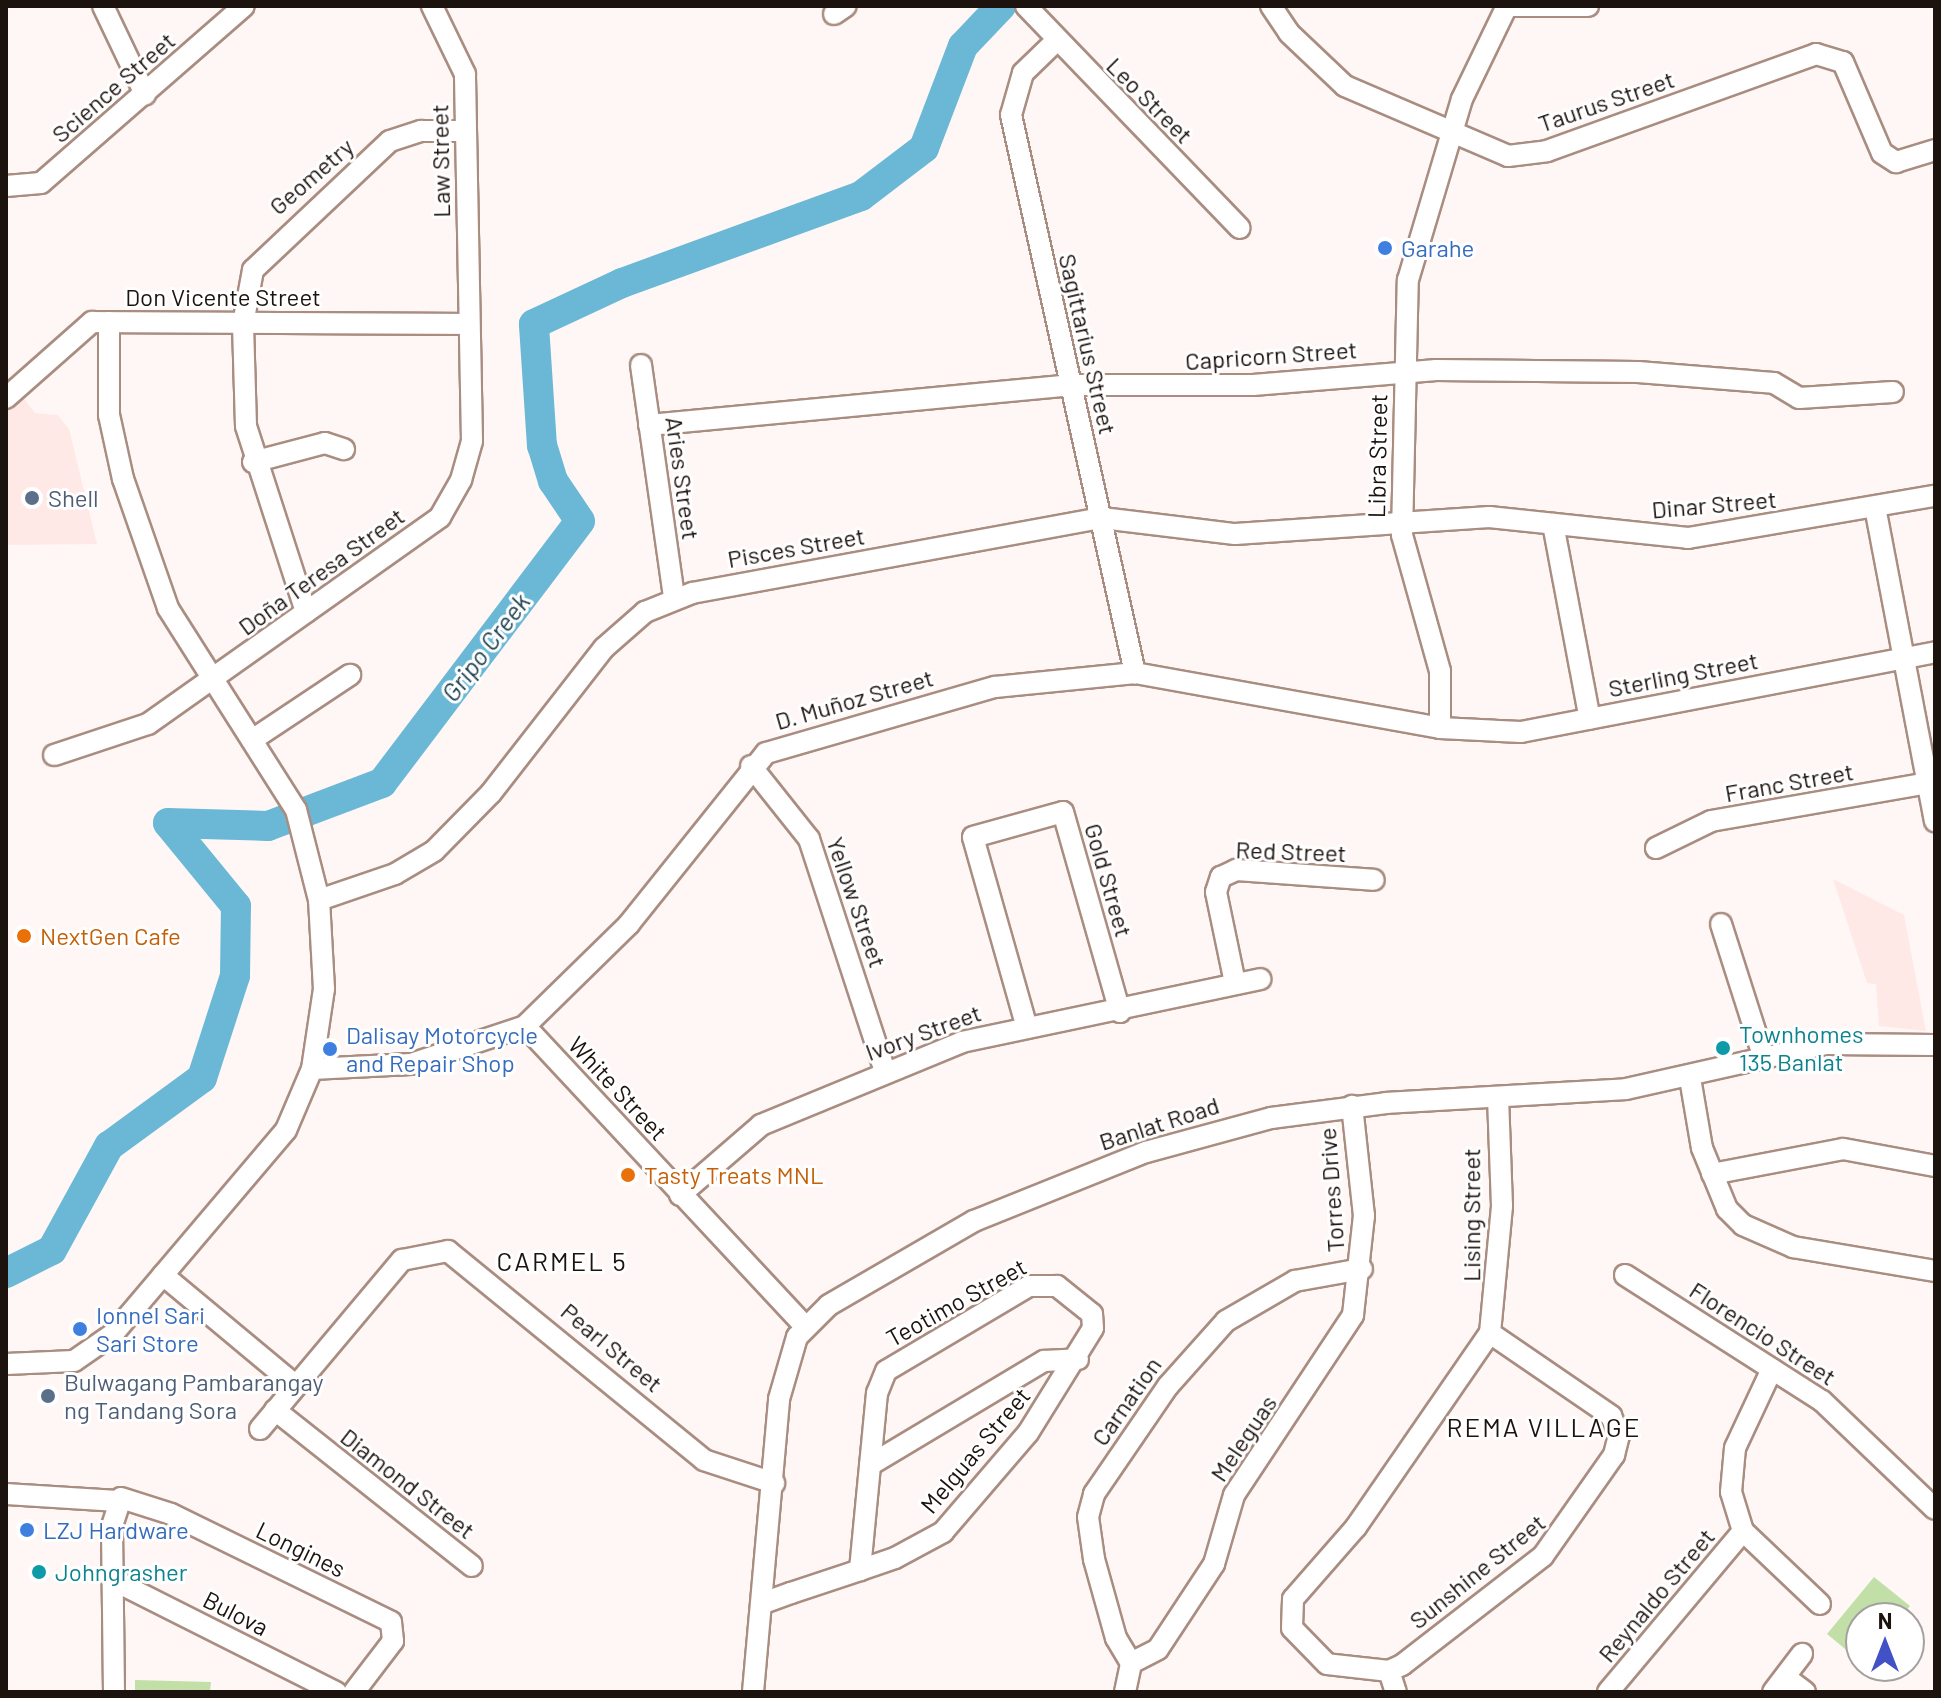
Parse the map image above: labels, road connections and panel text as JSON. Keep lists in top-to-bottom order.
{
  "streets": {
    "street": [
      "Science Street",
      "Leo Street",
      "Taurus Street",
      "Law Street",
      "Geometry",
      "Don Vicente Street",
      "Sagittarius Street",
      "Capricorn Street",
      "Libra Street",
      "Aries Street",
      "Dinar Street",
      "Pisces Street",
      "Doña Teresa Street",
      "Sterling Street",
      "D. Muñoz Street",
      "Franc Street",
      "Red Street",
      "Gold Street",
      "Yellow Street",
      "Ivory Street",
      "White Street",
      "Banlat Road",
      "Torres Drive",
      "Lising Street",
      "Teotimo Street",
      "Florencio Street",
      "Pearl Street",
      "Carnation",
      "Meleguas",
      "Melguas Street",
      "Diamond Street",
      "Longines",
      "Sunshine Street",
      "Reynaldo Street",
      "Bulova"
    ]
  },
  "crossings": [
    ["Leo Street", "Sagittarius Street"],
    ["Taurus Street", "Libra Street"],
    ["Law Street", "Geometry"],
    ["Law Street", "Don Vicente Street"],
    ["Law Street", "Doña Teresa Street"],
    ["Geometry", "Don Vicente Street"],
    ["Geometry", "Doña Teresa Street"],
    ["Don Vicente Street", "Doña Teresa Street"],
    ["Sagittarius Street", "Capricorn Street"],
    ["Sagittarius Street", "Pisces Street"],
    ["Sagittarius Street", "D. Muñoz Street"],
    ["Capricorn Street", "Libra Street"],
    ["Capricorn Street", "Aries Street"],
    ["Libra Street", "Dinar Street"],
    ["Libra Street", "Pisces Street"],
    ["Libra Street", "Sterling Street"],
    ["Libra Street", "D. Muñoz Street"],
    ["Aries Street", "Pisces Street"],
    ["Dinar Street", "Pisces Street"],
    ["Sterling Street", "D. Muñoz Street"],
    ["D. Muñoz Street", "Yellow Street"],
    ["D. Muñoz Street", "White Street"],
    ["Red Street", "Ivory Street"],
    ["Gold Street", "Ivory Street"],
    ["Yellow Street", "Ivory Street"],
    ["Ivory Street", "White Street"],
    ["White Street", "Banlat Road"],
    ["Banlat Road", "Torres Drive"],
    ["Banlat Road", "Lising Street"],
    ["Torres Drive", "Carnation"],
    ["Torres Drive", "Meleguas"],
    ["Lising Street", "Sunshine Street"],
    ["Teotimo Street", "Melguas Street"],
    ["Pearl Street", "Diamond Street"],
    ["Carnation", "Meleguas"]
  ],
  "districts": ["CARMEL 5", "REMA VILLAGE"],
  "water": ["Gripo Creek"],
  "places": [
    "Garahe",
    "Shell",
    "NextGen Cafe",
    "Townhomes 135 Banlat",
    "Dalisay Motorcycle and Repair Shop",
    "Tasty Treats MNL",
    "Ionnel Sari Sari Store",
    "Bulwagang Pambarangay ng Tandang Sora",
    "LZJ Hardware",
    "Johngrasher"
  ],
  "north": "top"
}
